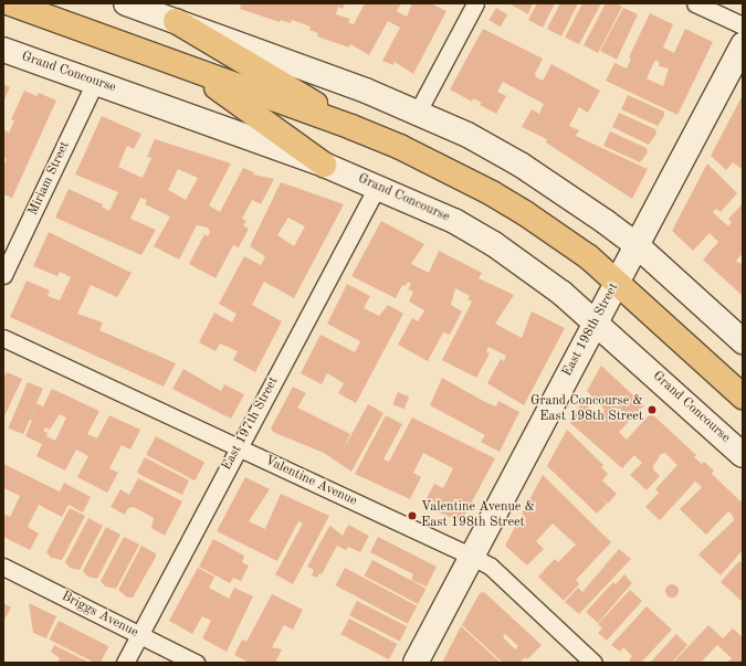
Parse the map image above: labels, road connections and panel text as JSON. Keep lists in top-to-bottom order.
{
  "streets": {
    "street": [
      "Grand Concourse",
      "Miriam Street",
      "East 198th Street",
      "East 197th Street",
      "Valentine Avenue",
      "Briggs Avenue"
    ]
  },
  "crossings": [
    ["Grand Concourse", "Miriam Street"],
    ["Grand Concourse", "East 198th Street"],
    ["Grand Concourse", "East 197th Street"],
    ["East 198th Street", "Valentine Avenue"],
    ["East 197th Street", "Valentine Avenue"],
    ["East 197th Street", "Briggs Avenue"]
  ],
  "places": ["Grand Concourse & East 198th Street", "Valentine Avenue & East 198th Street"]
}
